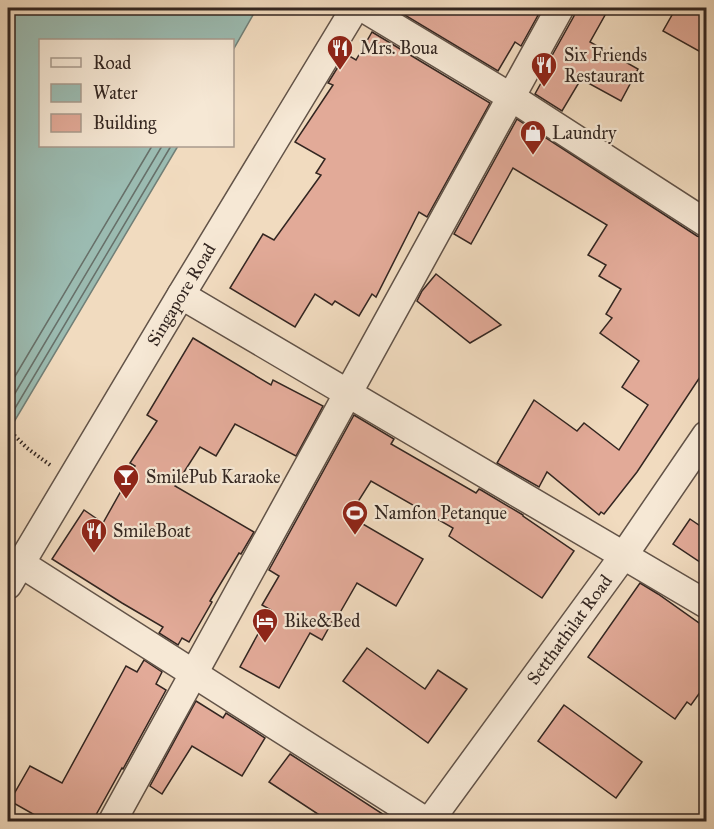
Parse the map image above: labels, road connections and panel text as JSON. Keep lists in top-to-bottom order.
{
  "streets": {
    "street": ["Singapore Road", "Setthathilat Road"]
  },
  "places": {
    "restaurant": ["Mrs. Boua", "Six Friends Restaurant", "SmileBoat"],
    "shop": ["Laundry"],
    "bar": ["SmilePub Karaoke"],
    "sports": ["Namfon Petanque"],
    "hotel": ["Bike&Bed"]
  },
  "legend": ["Road", "Water", "Building"]
}
